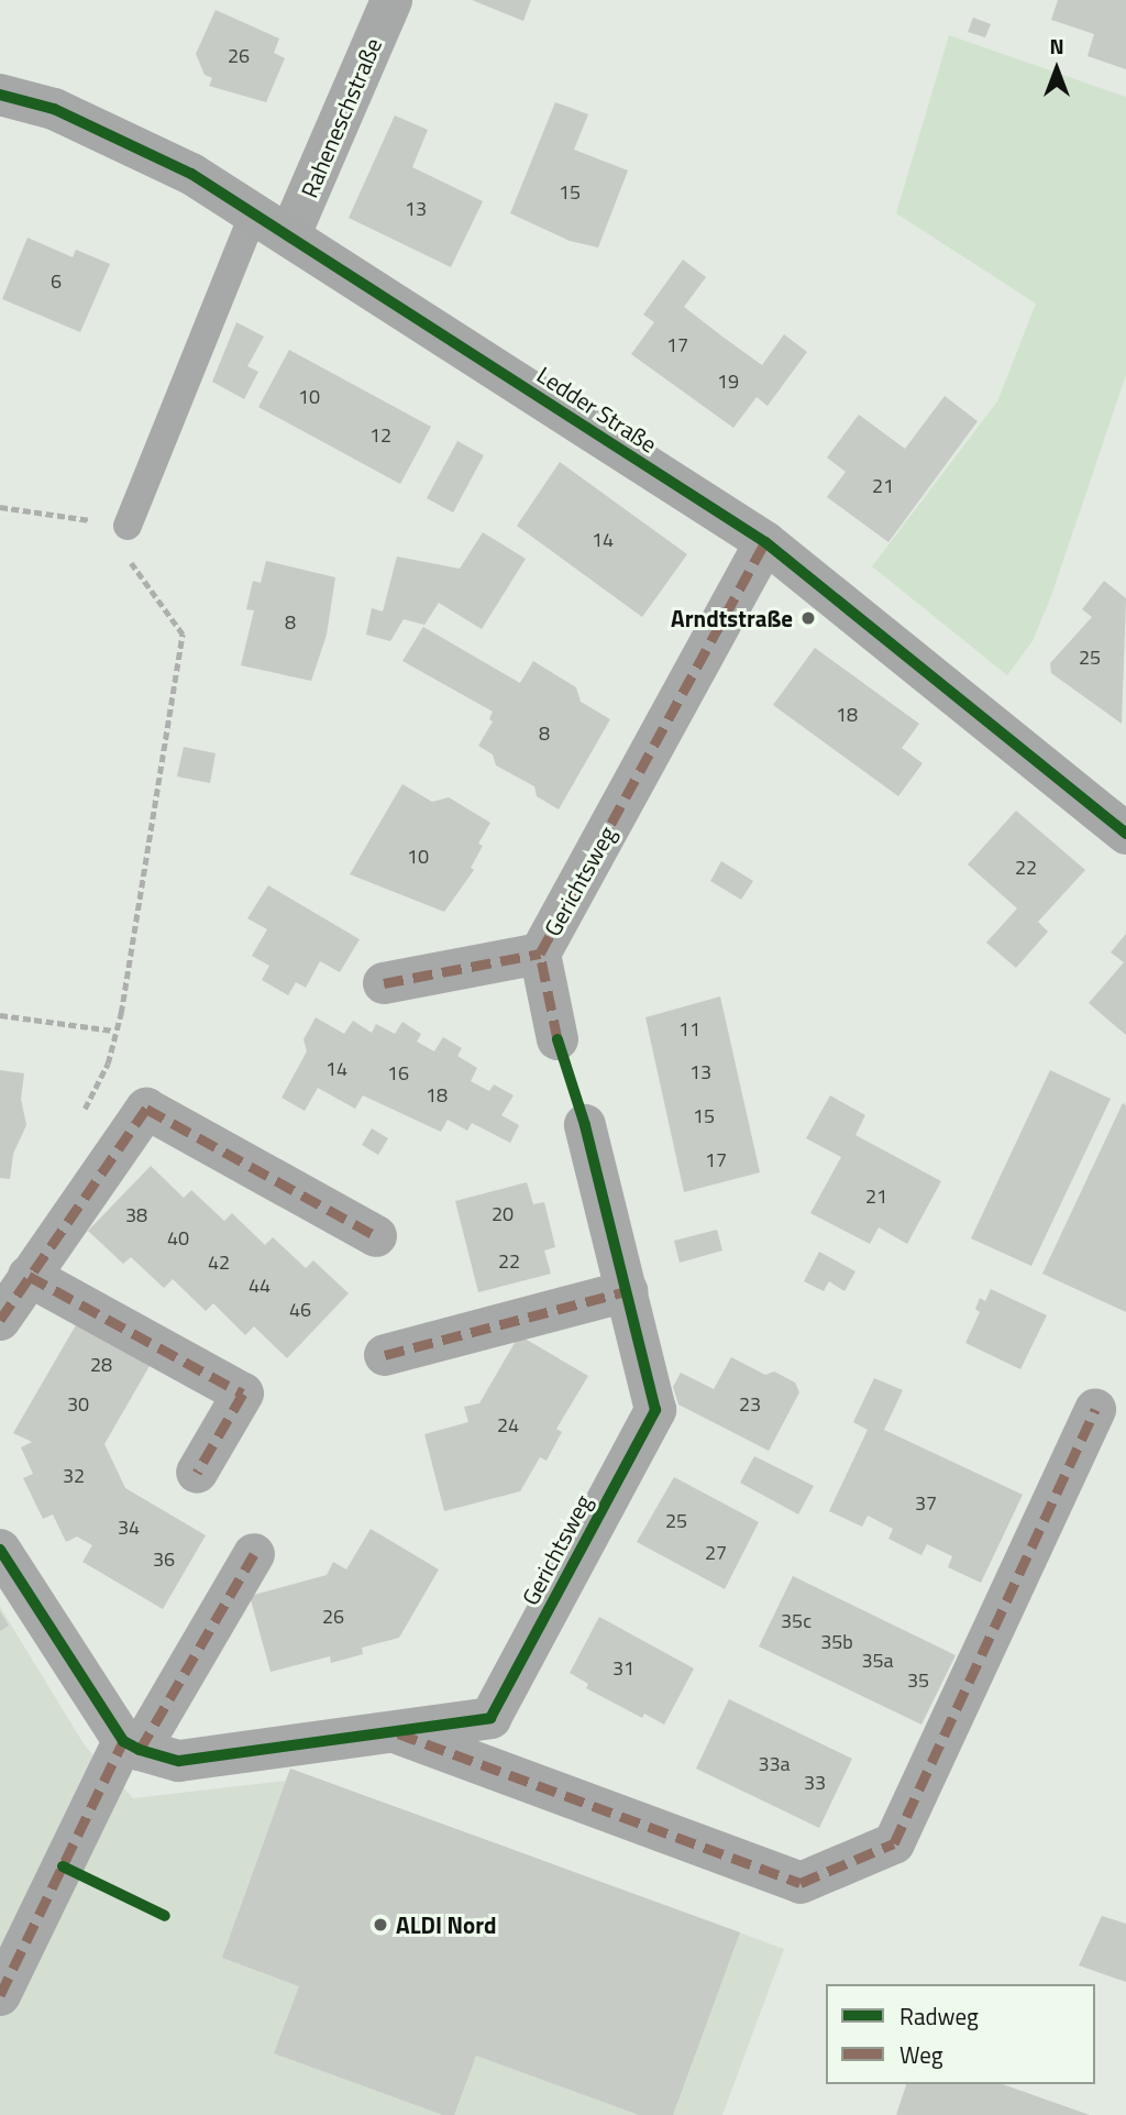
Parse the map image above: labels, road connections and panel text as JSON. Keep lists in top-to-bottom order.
{
  "streets": {
    "main road": ["Ledder Straße"],
    "street": ["Raheneschstraße", "Gerichtsweg"]
  },
  "crossings": [
    ["Raheneschstraße", "Ledder Straße"],
    ["Ledder Straße", "Gerichtsweg"]
  ],
  "places": ["Arndtstraße", "ALDI Nord"],
  "house_numbers": [
    "26",
    "15",
    "13",
    "6",
    "17",
    "19",
    "10",
    "12",
    "21",
    "14",
    "8",
    "25",
    "18",
    "8",
    "10",
    "22",
    "11",
    "14",
    "13",
    "16",
    "18",
    "15",
    "17",
    "21",
    "20",
    "38",
    "40",
    "22",
    "42",
    "44",
    "46",
    "28",
    "30",
    "23",
    "24",
    "32",
    "37",
    "25",
    "34",
    "27",
    "36",
    "26",
    "35c",
    "35b",
    "35a",
    "31",
    "35",
    "33a",
    "33"
  ],
  "legend": ["Radweg", "Weg"],
  "north": "top"
}
